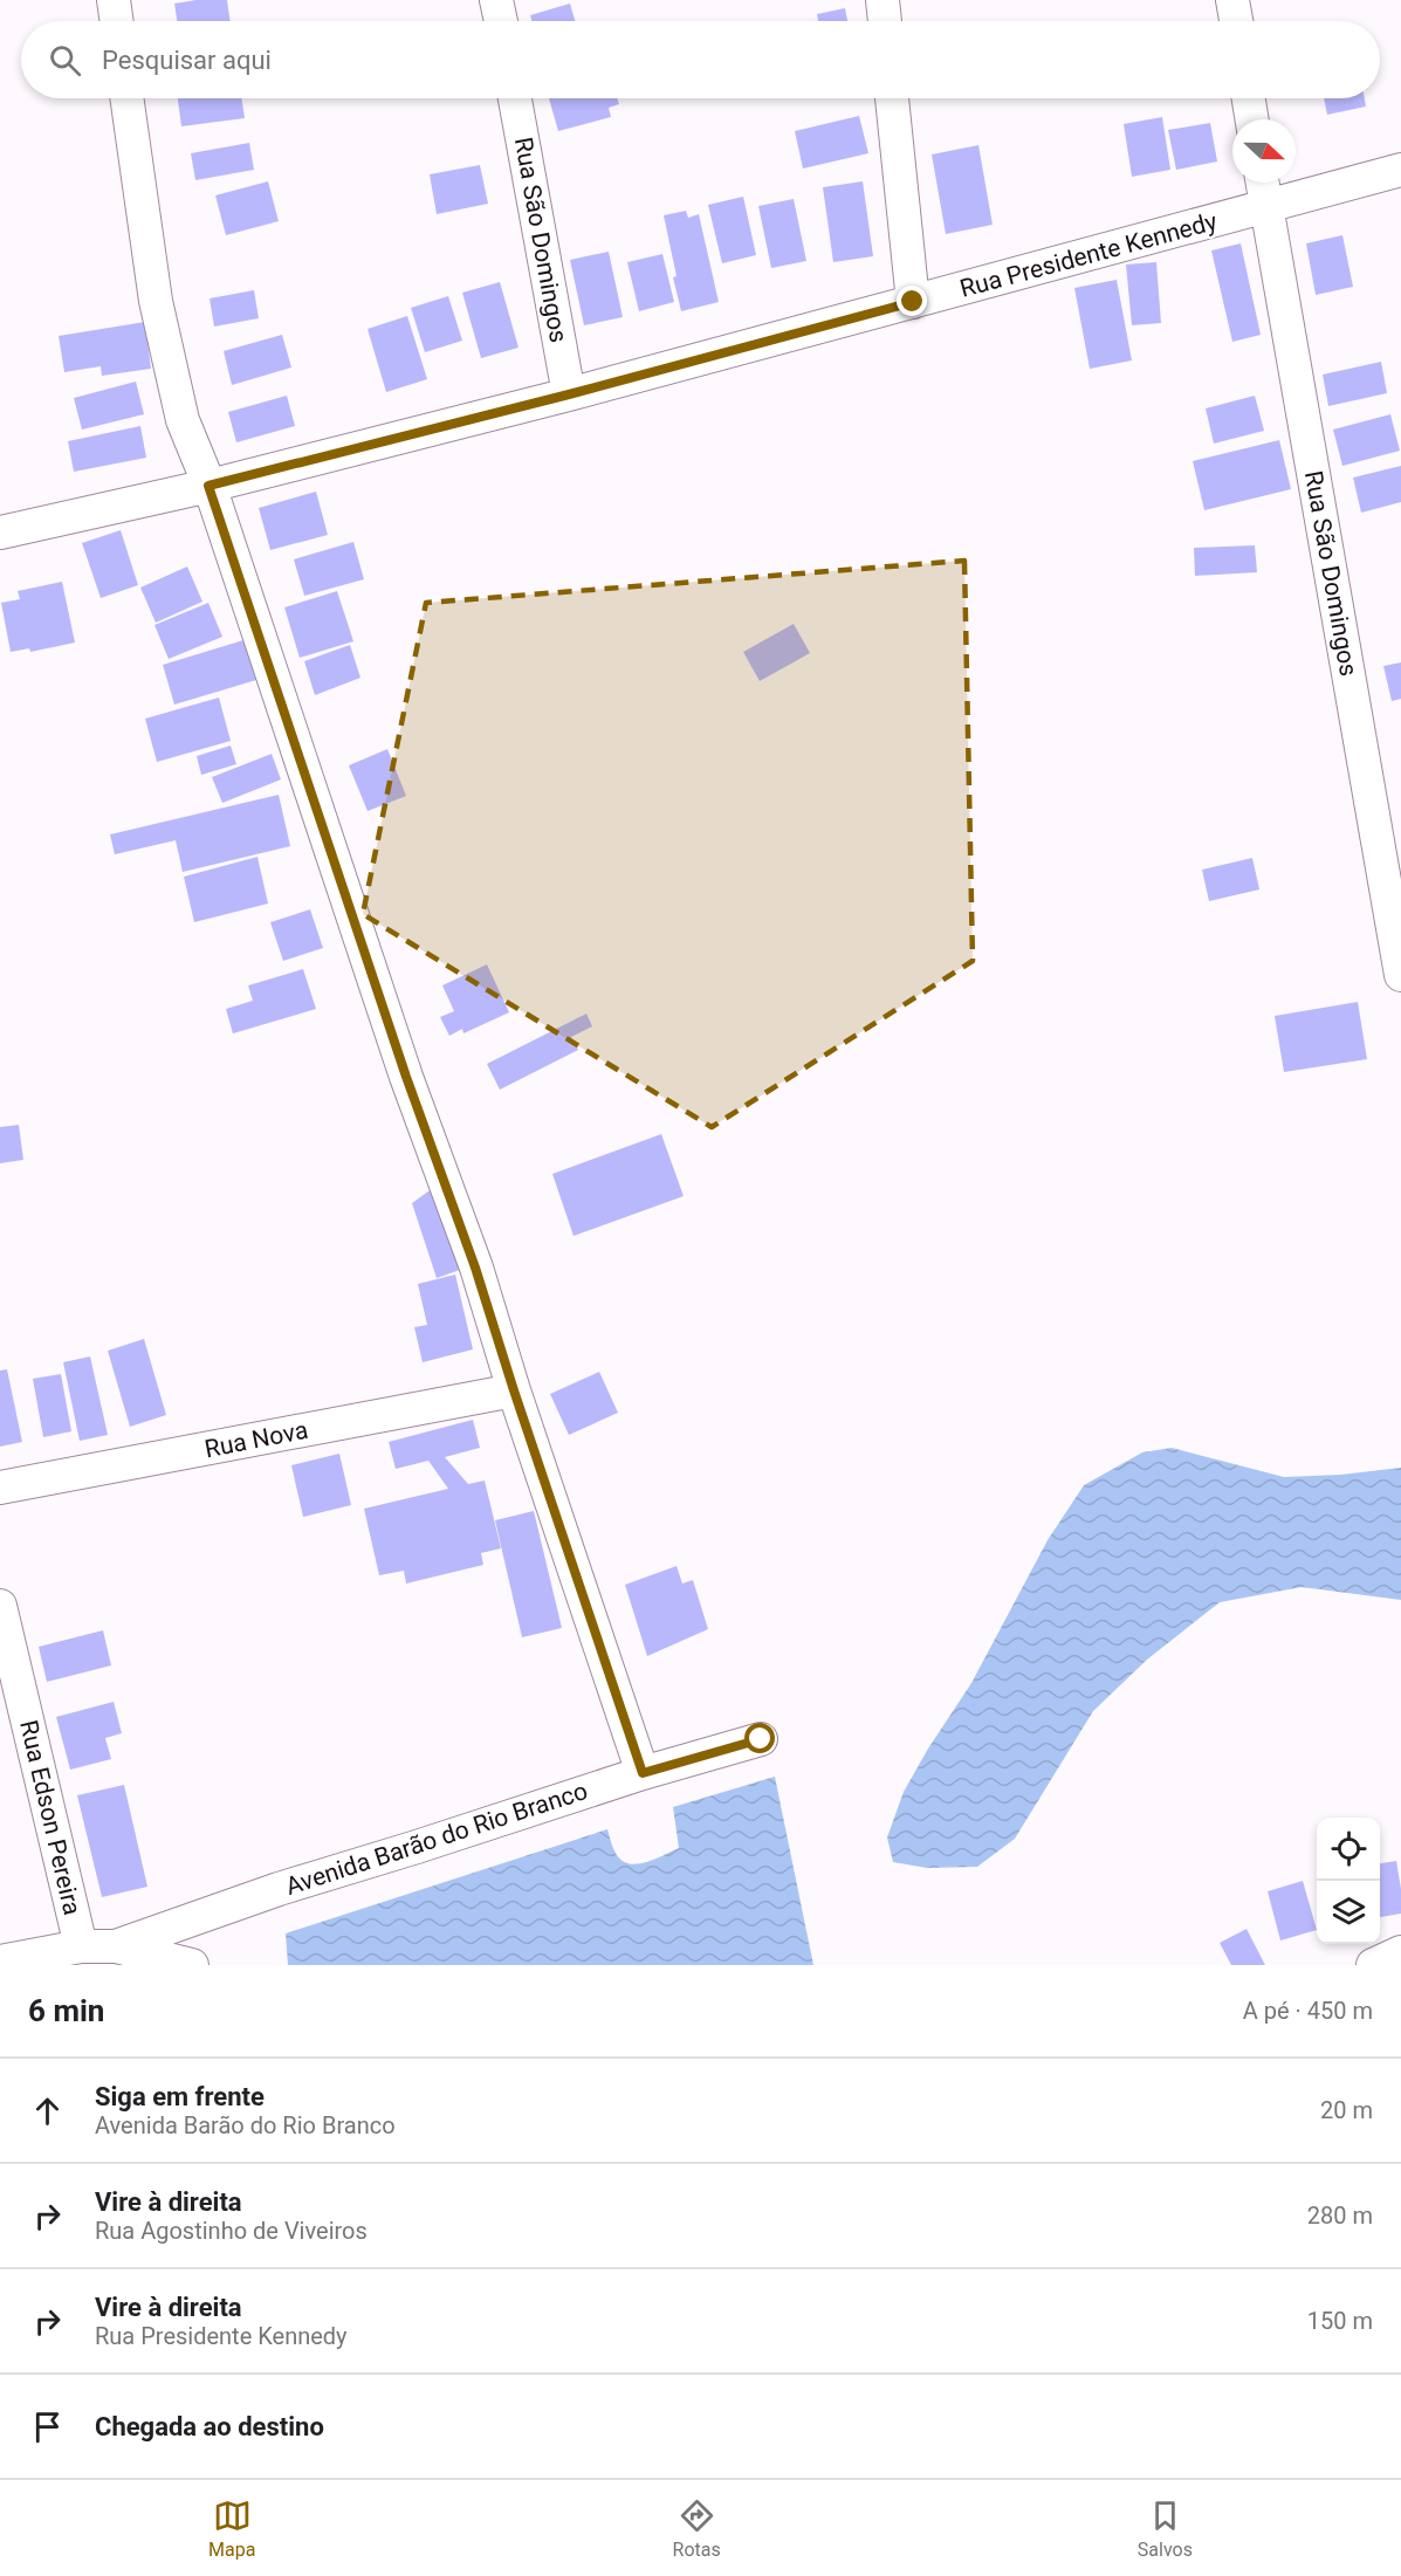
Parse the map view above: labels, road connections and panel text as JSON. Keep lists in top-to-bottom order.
{
  "streets": {
    "street": [
      "Rua São Domingos",
      "Rua Presidente Kennedy",
      "Rua Nova",
      "Rua Edson Pereira",
      "Avenida Barão do Rio Branco"
    ]
  },
  "crossings": [
    ["Rua São Domingos", "Rua Presidente Kennedy"],
    ["Rua Edson Pereira", "Avenida Barão do Rio Branco"]
  ],
  "north": "right",
  "page": {
    "search": "Pesquisar aqui",
    "heading": ["6 min", "A pé · 450 m"],
    "list": [
      ["Siga em frente", "Avenida Barão do Rio Branco", "20 m"],
      ["Vire à direita", "Rua Agostinho de Viveiros", "280 m"],
      ["Vire à direita", "Rua Presidente Kennedy", "150 m"],
      "Chegada ao destino"
    ],
    "nav": ["Mapa", "Rotas", "Salvos"]
  }
}
